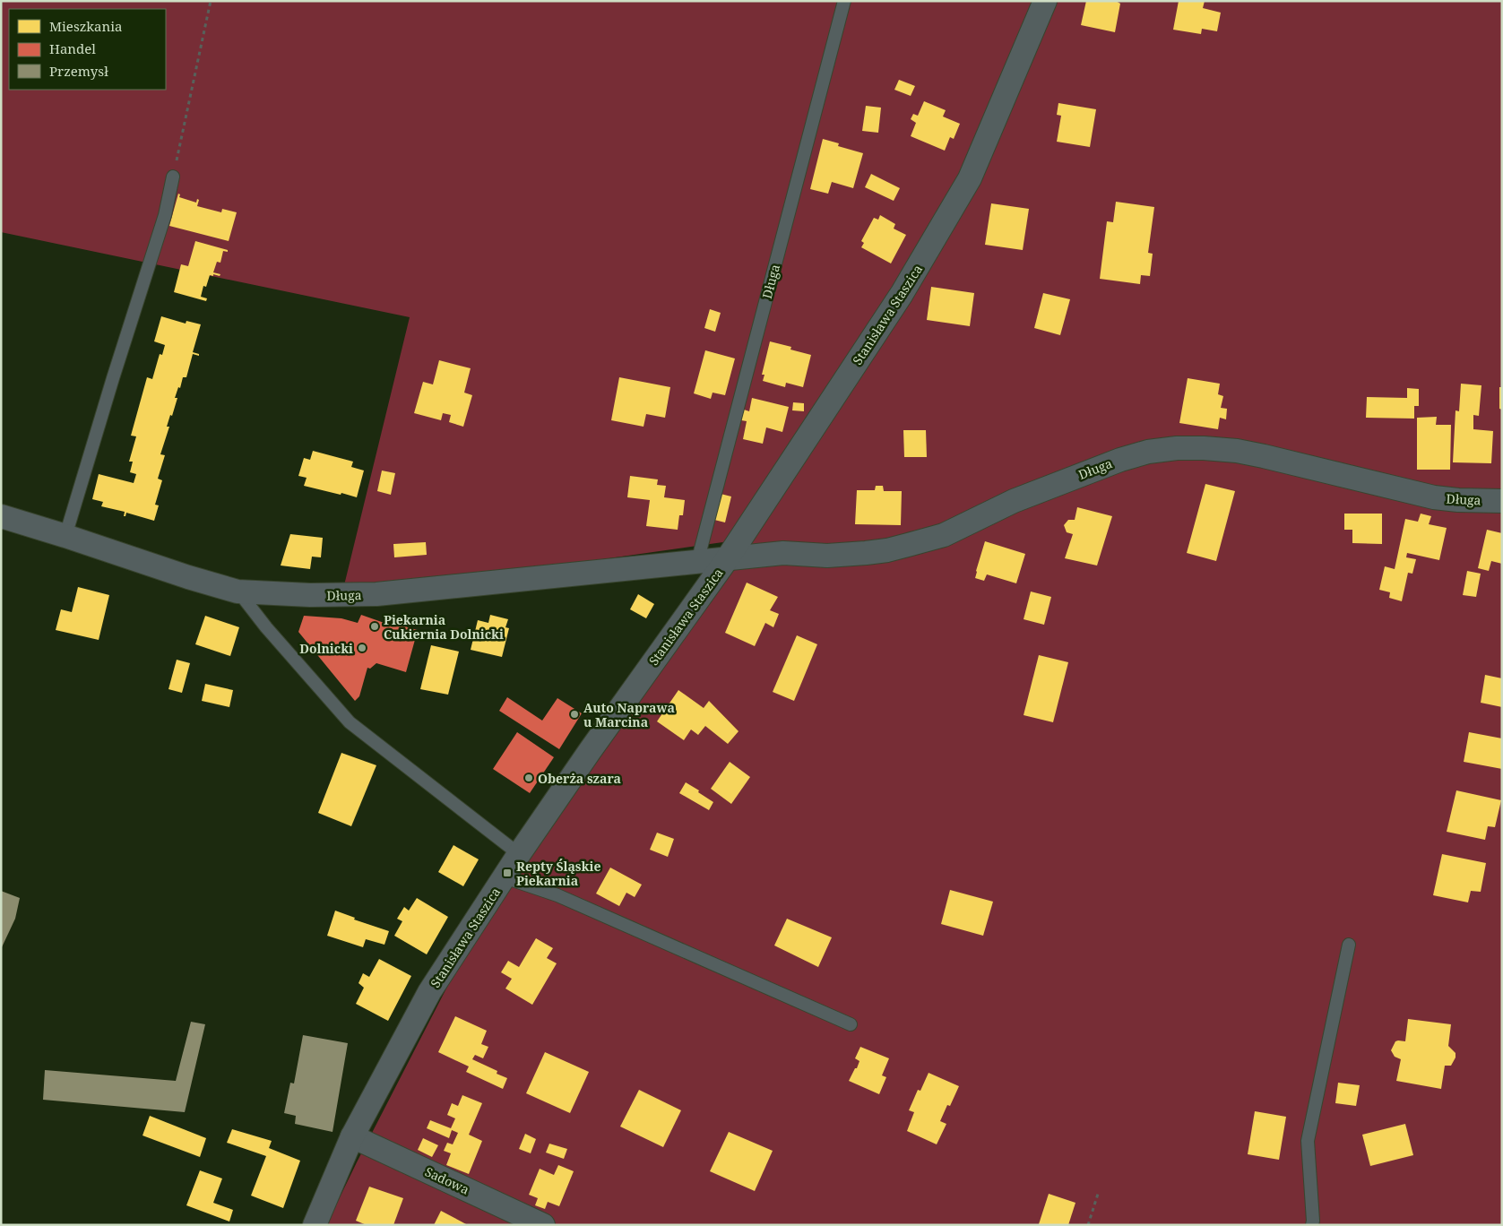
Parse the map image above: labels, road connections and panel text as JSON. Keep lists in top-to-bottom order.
{
  "streets": {
    "street": ["Długa", "Stanisława Staszica", "Sadowa"]
  },
  "crossings": [
    ["Długa", "Stanisława Staszica"],
    ["Stanisława Staszica", "Sadowa"]
  ],
  "places": {
    "other": [
      "Piekarnia Cukiernia Dolnicki",
      "Dolnicki",
      "Auto Naprawa u Marcina",
      "Oberża szara"
    ],
    "transit": ["Repty Śląskie Piekarnia"]
  },
  "legend": ["Mieszkania", "Handel", "Przemysł"]
}
